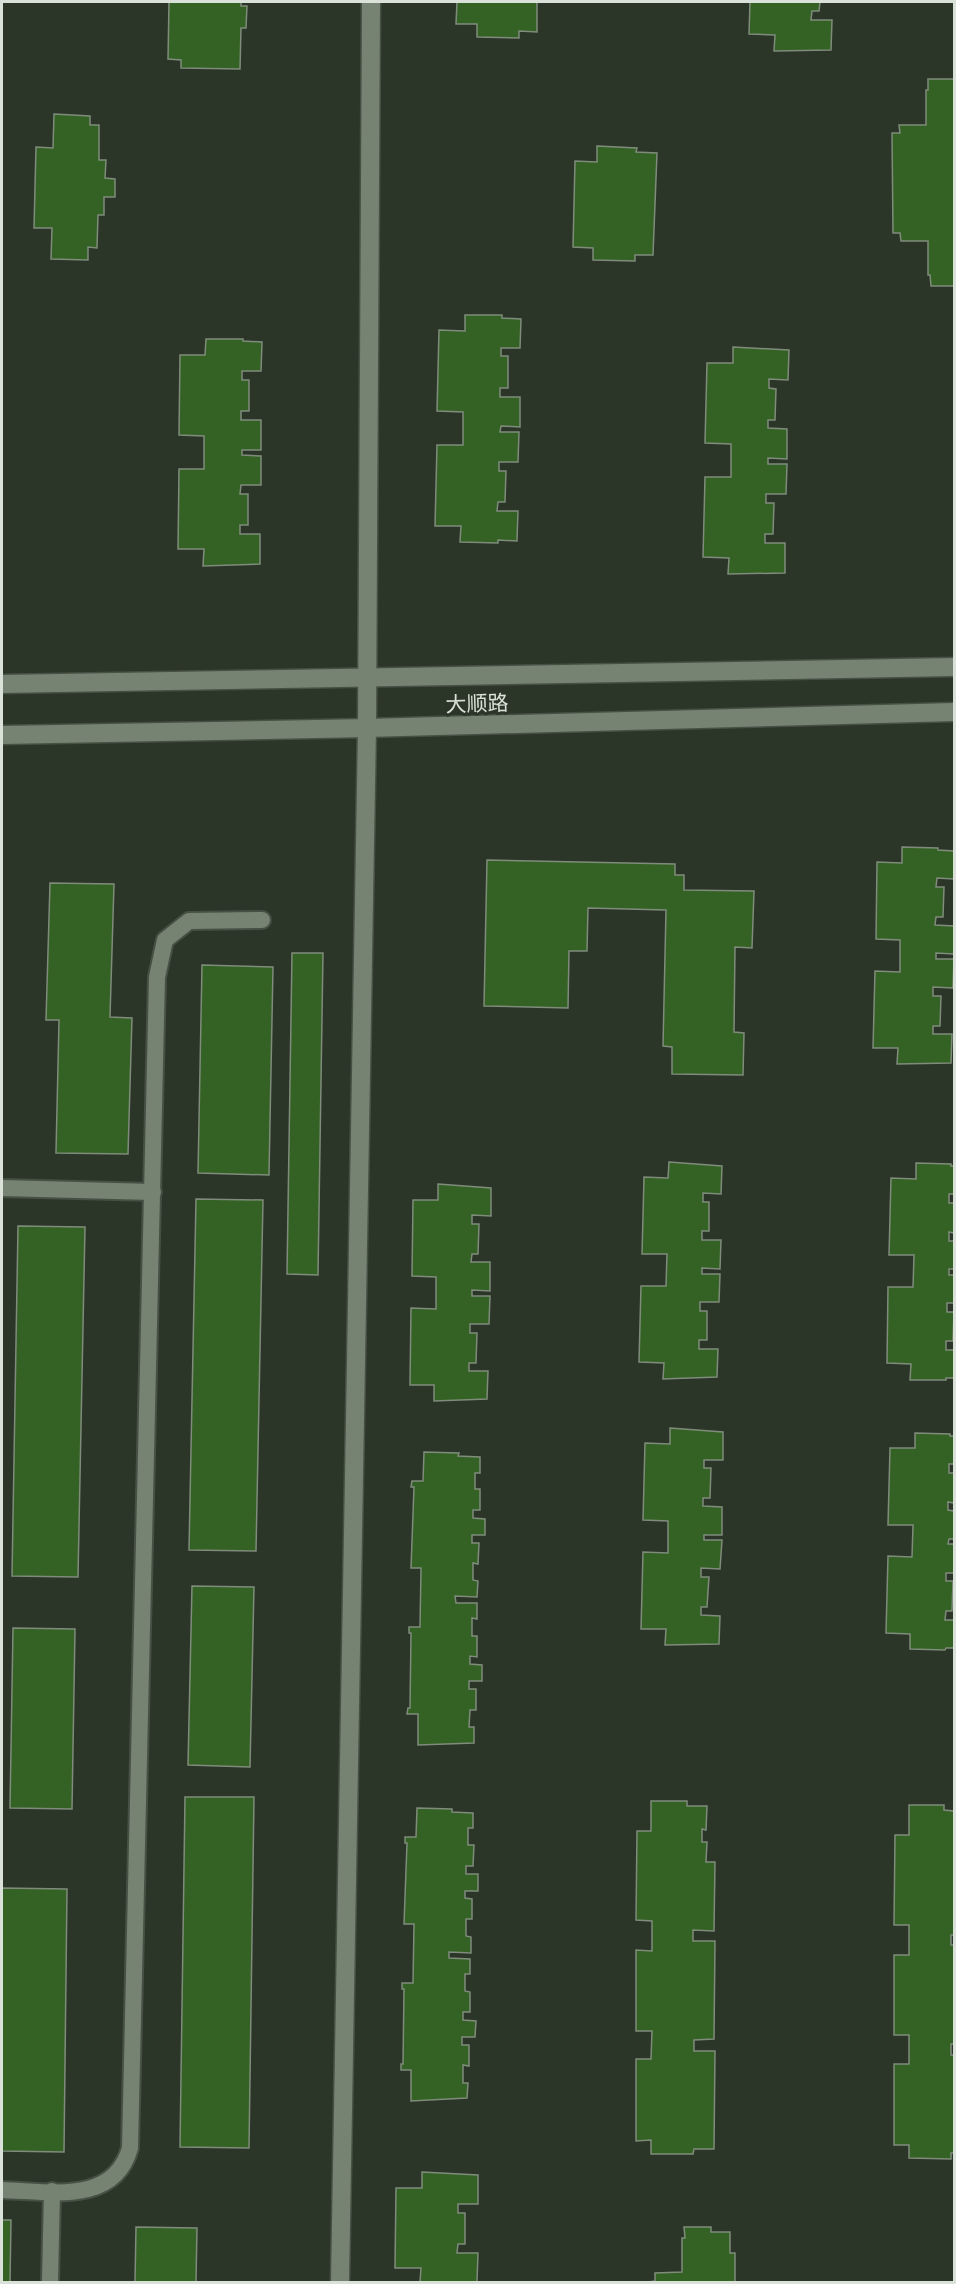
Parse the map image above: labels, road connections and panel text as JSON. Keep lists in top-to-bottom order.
{
  "streets": {
    "street": ["大顺路"]
  }
}
